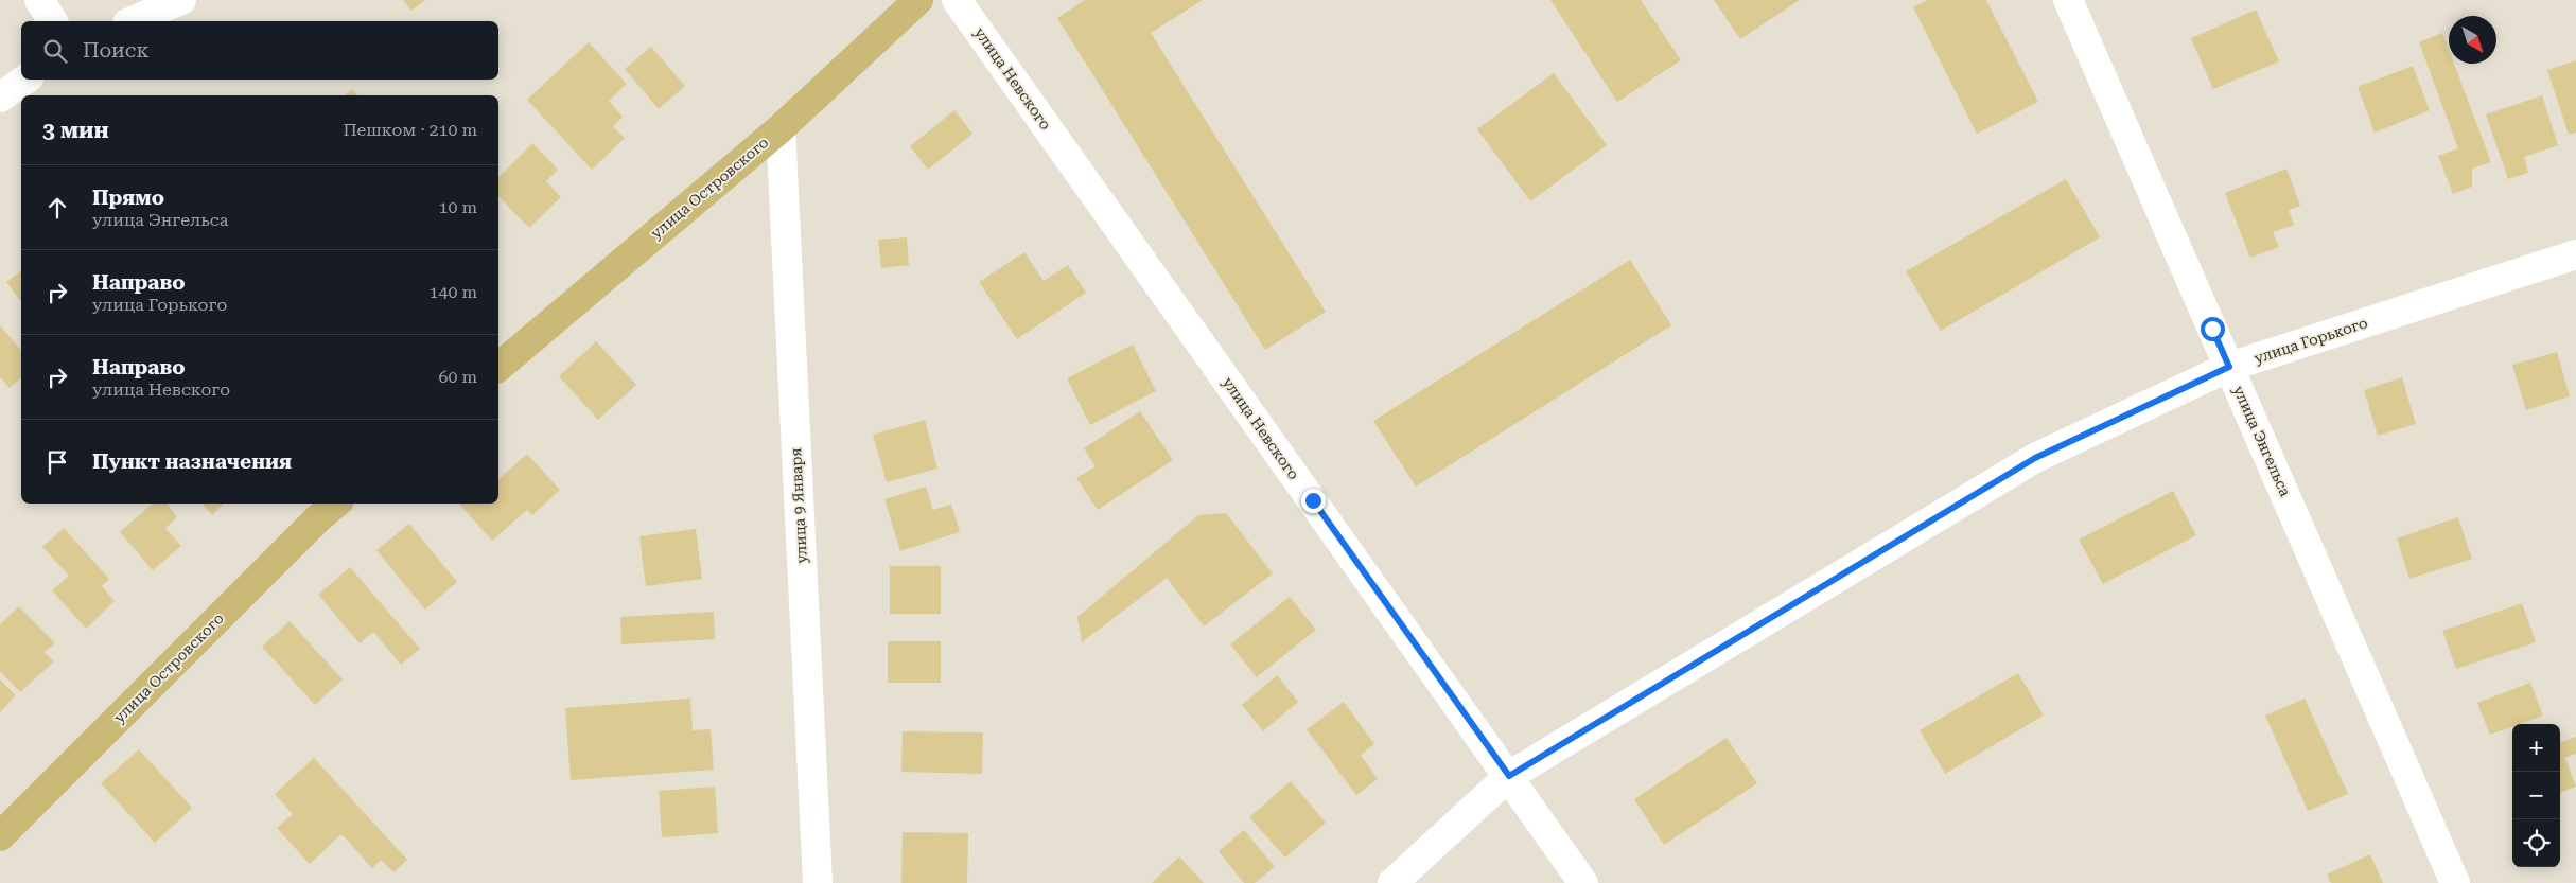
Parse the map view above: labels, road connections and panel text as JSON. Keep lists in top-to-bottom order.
{
  "streets": {
    "main road": ["улица Островского"],
    "street": [
      "улица Невского",
      "улица Горького",
      "улица Энгельса",
      "улица 9 Января"
    ]
  },
  "crossings": [
    ["улица Невского", "улица Горького"],
    ["улица Островского", "улица 9 Января"],
    ["улица Горького", "улица Энгельса"]
  ],
  "north": "bottom right",
  "page": {
    "search": "Поиск",
    "heading": ["3 мин", "Пешком · 210 m"],
    "list": [
      ["Прямо", "улица Энгельса", "10 m"],
      ["Направо", "улица Горького", "140 m"],
      ["Направо", "улица Невского", "60 m"],
      "Пункт назначения"
    ],
    "map_buttons": ["+", "−"]
  }
}
